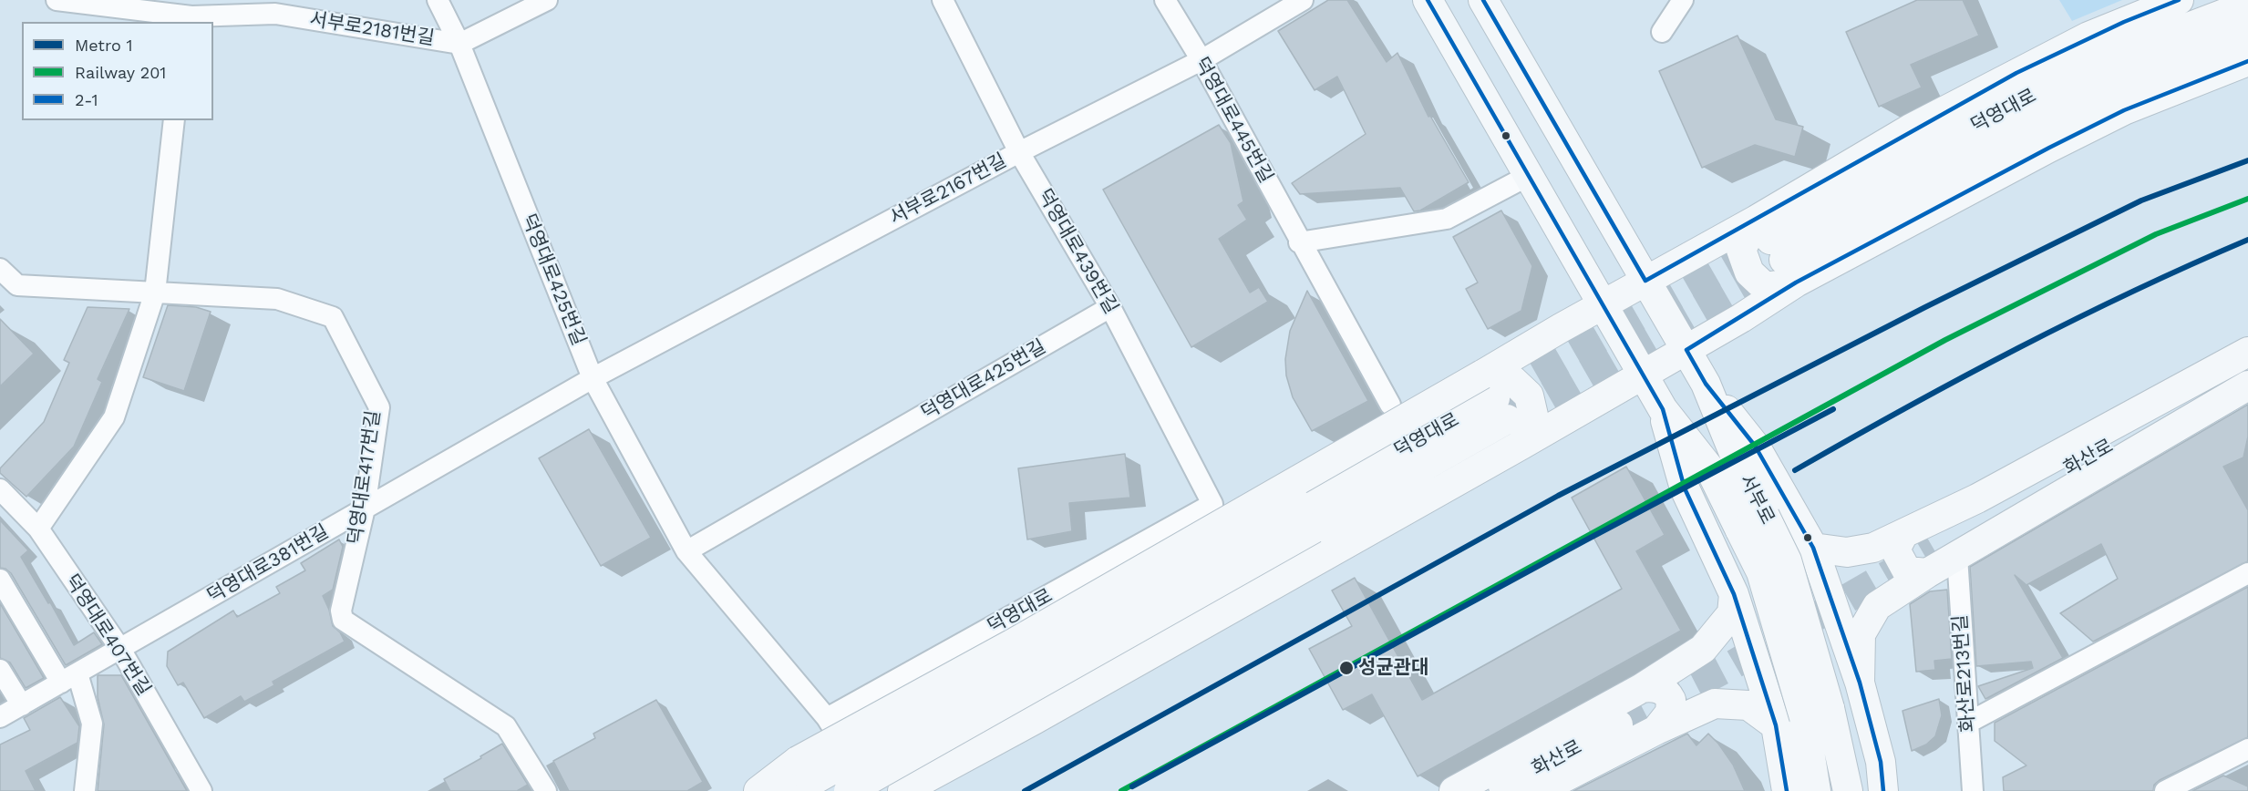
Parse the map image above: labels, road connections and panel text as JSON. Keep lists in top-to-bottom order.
{
  "streets": {
    "street": [
      "서부로2181번길",
      "덕영대로",
      "덕영대로445번길",
      "서부로2167번길",
      "덕영대로439번길",
      "덕영대로425번길",
      "화산로",
      "덕영대로417번길",
      "서부로",
      "덕영대로381번길",
      "덕영대로407번길",
      "화산로213번길"
    ]
  },
  "crossings": [
    ["서부로2181번길", "덕영대로425번길"],
    ["덕영대로", "덕영대로439번길"],
    ["덕영대로", "덕영대로425번길"],
    ["덕영대로445번길", "서부로2167번길"],
    ["서부로2167번길", "덕영대로439번길"],
    ["서부로2167번길", "덕영대로425번길"],
    ["서부로2167번길", "덕영대로381번길"],
    ["덕영대로439번길", "덕영대로425번길"],
    ["덕영대로425번길", "덕영대로381번길"],
    ["화산로", "화산로213번길"],
    ["덕영대로417번길", "덕영대로381번길"],
    ["덕영대로381번길", "덕영대로407번길"]
  ],
  "places": ["성균관대"],
  "lines": ["transit line 2-1", "metro line 1", "rail line 201"],
  "legend": ["Metro 1", "Railway 201", "2-1"]
}
